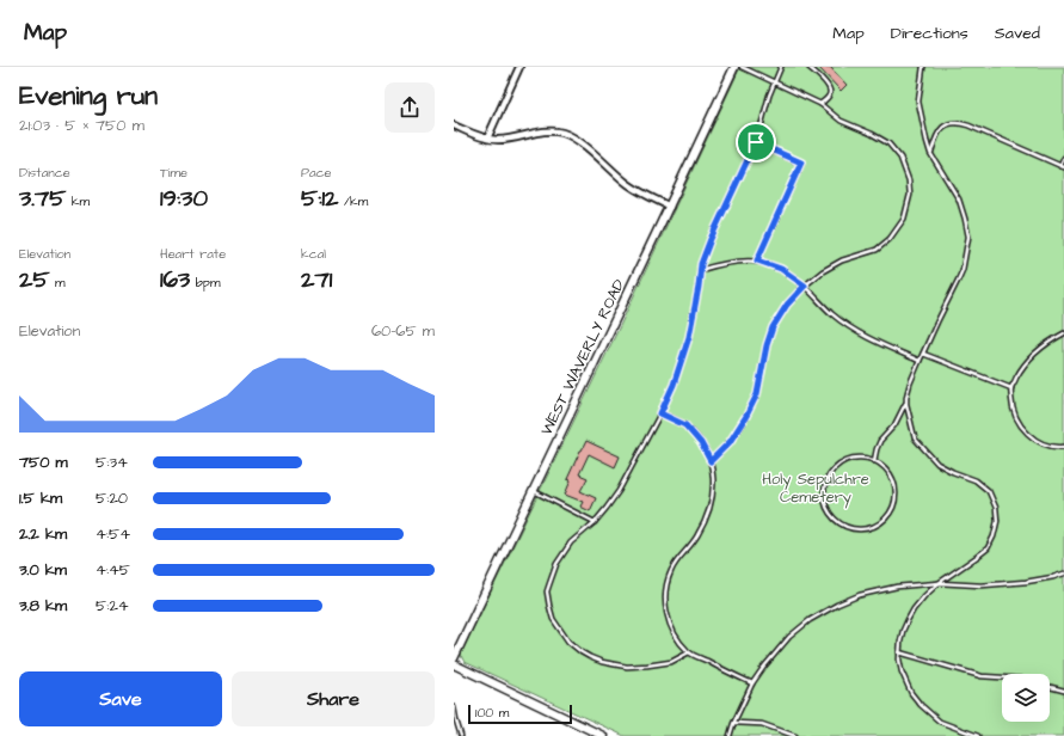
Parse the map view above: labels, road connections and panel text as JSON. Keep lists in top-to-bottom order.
{
  "streets": {
    "street": ["WEST WAVERLY ROAD"]
  },
  "parks": ["Holy Sepulchre Cemetery"],
  "scale_bar": "100 m",
  "page": {
    "header": "Map",
    "nav": ["Map", "Directions", "Saved"],
    "heading": ["Evening run", "21:03 · 5 × 750 m"],
    "stats": [
      ["Distance", "3.75 km"],
      ["Time", "19:30"],
      ["Pace", "5:12 /km"],
      ["Elevation", "25 m"],
      ["Heart rate", "163 bpm"],
      ["kcal", "271"]
    ],
    "chart": ["Elevation", "60–65 m"],
    "list": [
      {
        "name": "750 m",
        "note": "5:34"
      },
      {
        "name": "1.5 km",
        "note": "5:20"
      },
      {
        "name": "2.2 km",
        "note": "4:54"
      },
      {
        "name": "3.0 km",
        "note": "4:45"
      },
      {
        "name": "3.8 km",
        "note": "5:24"
      }
    ],
    "buttons": ["Save", "Share"],
    "scale": "100 m"
  }
}
